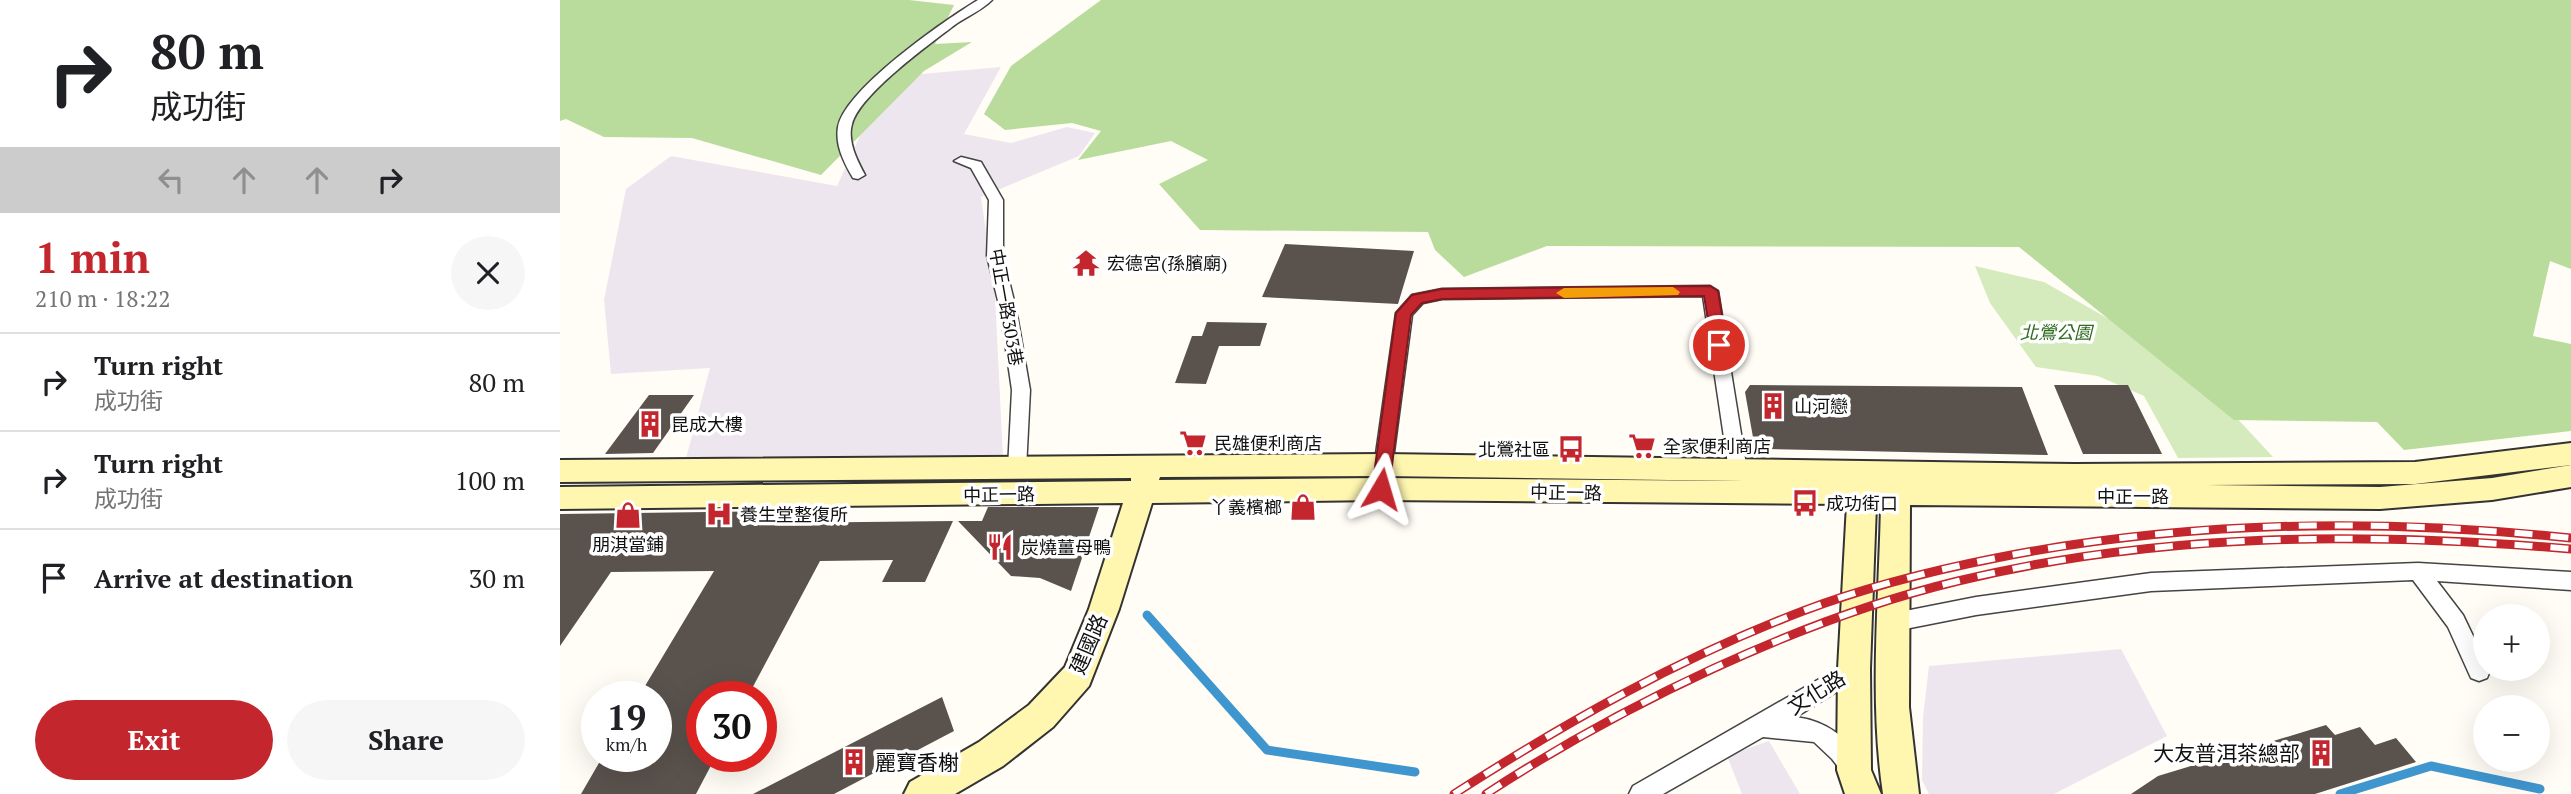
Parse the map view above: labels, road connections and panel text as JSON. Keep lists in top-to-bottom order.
{
  "streets": {
    "main road": ["中正一路", "建國路", "文化路"],
    "street": ["中正一路303巷"]
  },
  "crossings": [
    ["中正一路303巷", "中正一路"],
    ["中正一路", "建國路"],
    ["中正一路", "文化路"]
  ],
  "parks": ["北鶯公園"],
  "places": {
    "temple": ["宏德宮(孫臏廟)"],
    "building": [
      "山河戀",
      "昆成大樓",
      "大友普洱茶總部",
      "麗寶香榭"
    ],
    "supermarket": ["民雄便利商店", "全家便利商店"],
    "bus stop": ["北鶯社區", "成功街口"],
    "shop": ["丫義檳榔", "朋淇當鋪"],
    "hospital": ["養生堂整復所"],
    "restaurant": ["炭燒薑母鴨"]
  },
  "page": {
    "turn": ["80 m", "成功街"],
    "heading": ["1 min", "210 m · 18:22"],
    "list": [
      {
        "name": "Turn right",
        "note": "成功街",
        "value": "80 m"
      },
      {
        "name": "Turn right",
        "note": "成功街",
        "value": "100 m"
      },
      {
        "name": "Arrive at destination",
        "value": "30 m"
      }
    ],
    "map_buttons": ["+", "−"],
    "speed": "19 km/h",
    "limit": "30",
    "buttons": ["Exit", "Share"]
  }
}
